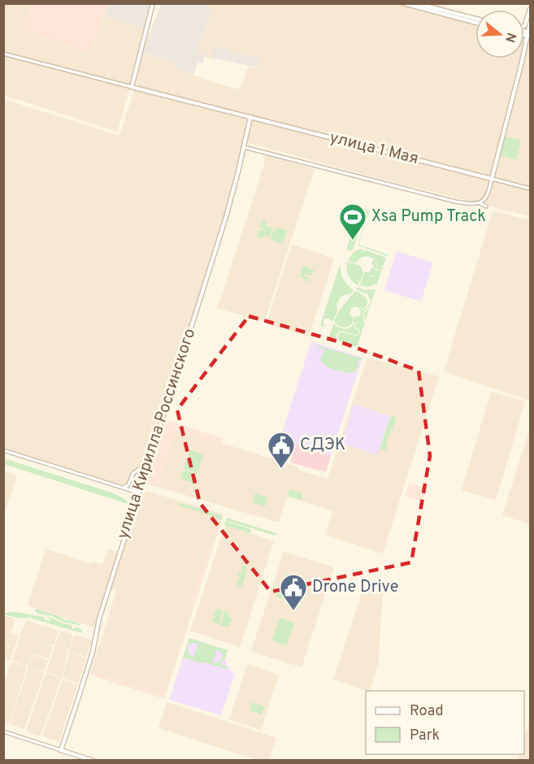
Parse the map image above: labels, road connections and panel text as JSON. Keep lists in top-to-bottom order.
{
  "streets": {
    "main road": ["улица 1 Мая", "улица Кирилла Россинского"]
  },
  "crossings": [
    ["улица 1 Мая", "улица Кирилла Россинского"]
  ],
  "places": {
    "sports": ["Xsa Pump Track"],
    "public building": ["СДЭК", "Drone Drive"]
  },
  "legend": ["Road", "Park"],
  "north": "right"
}
